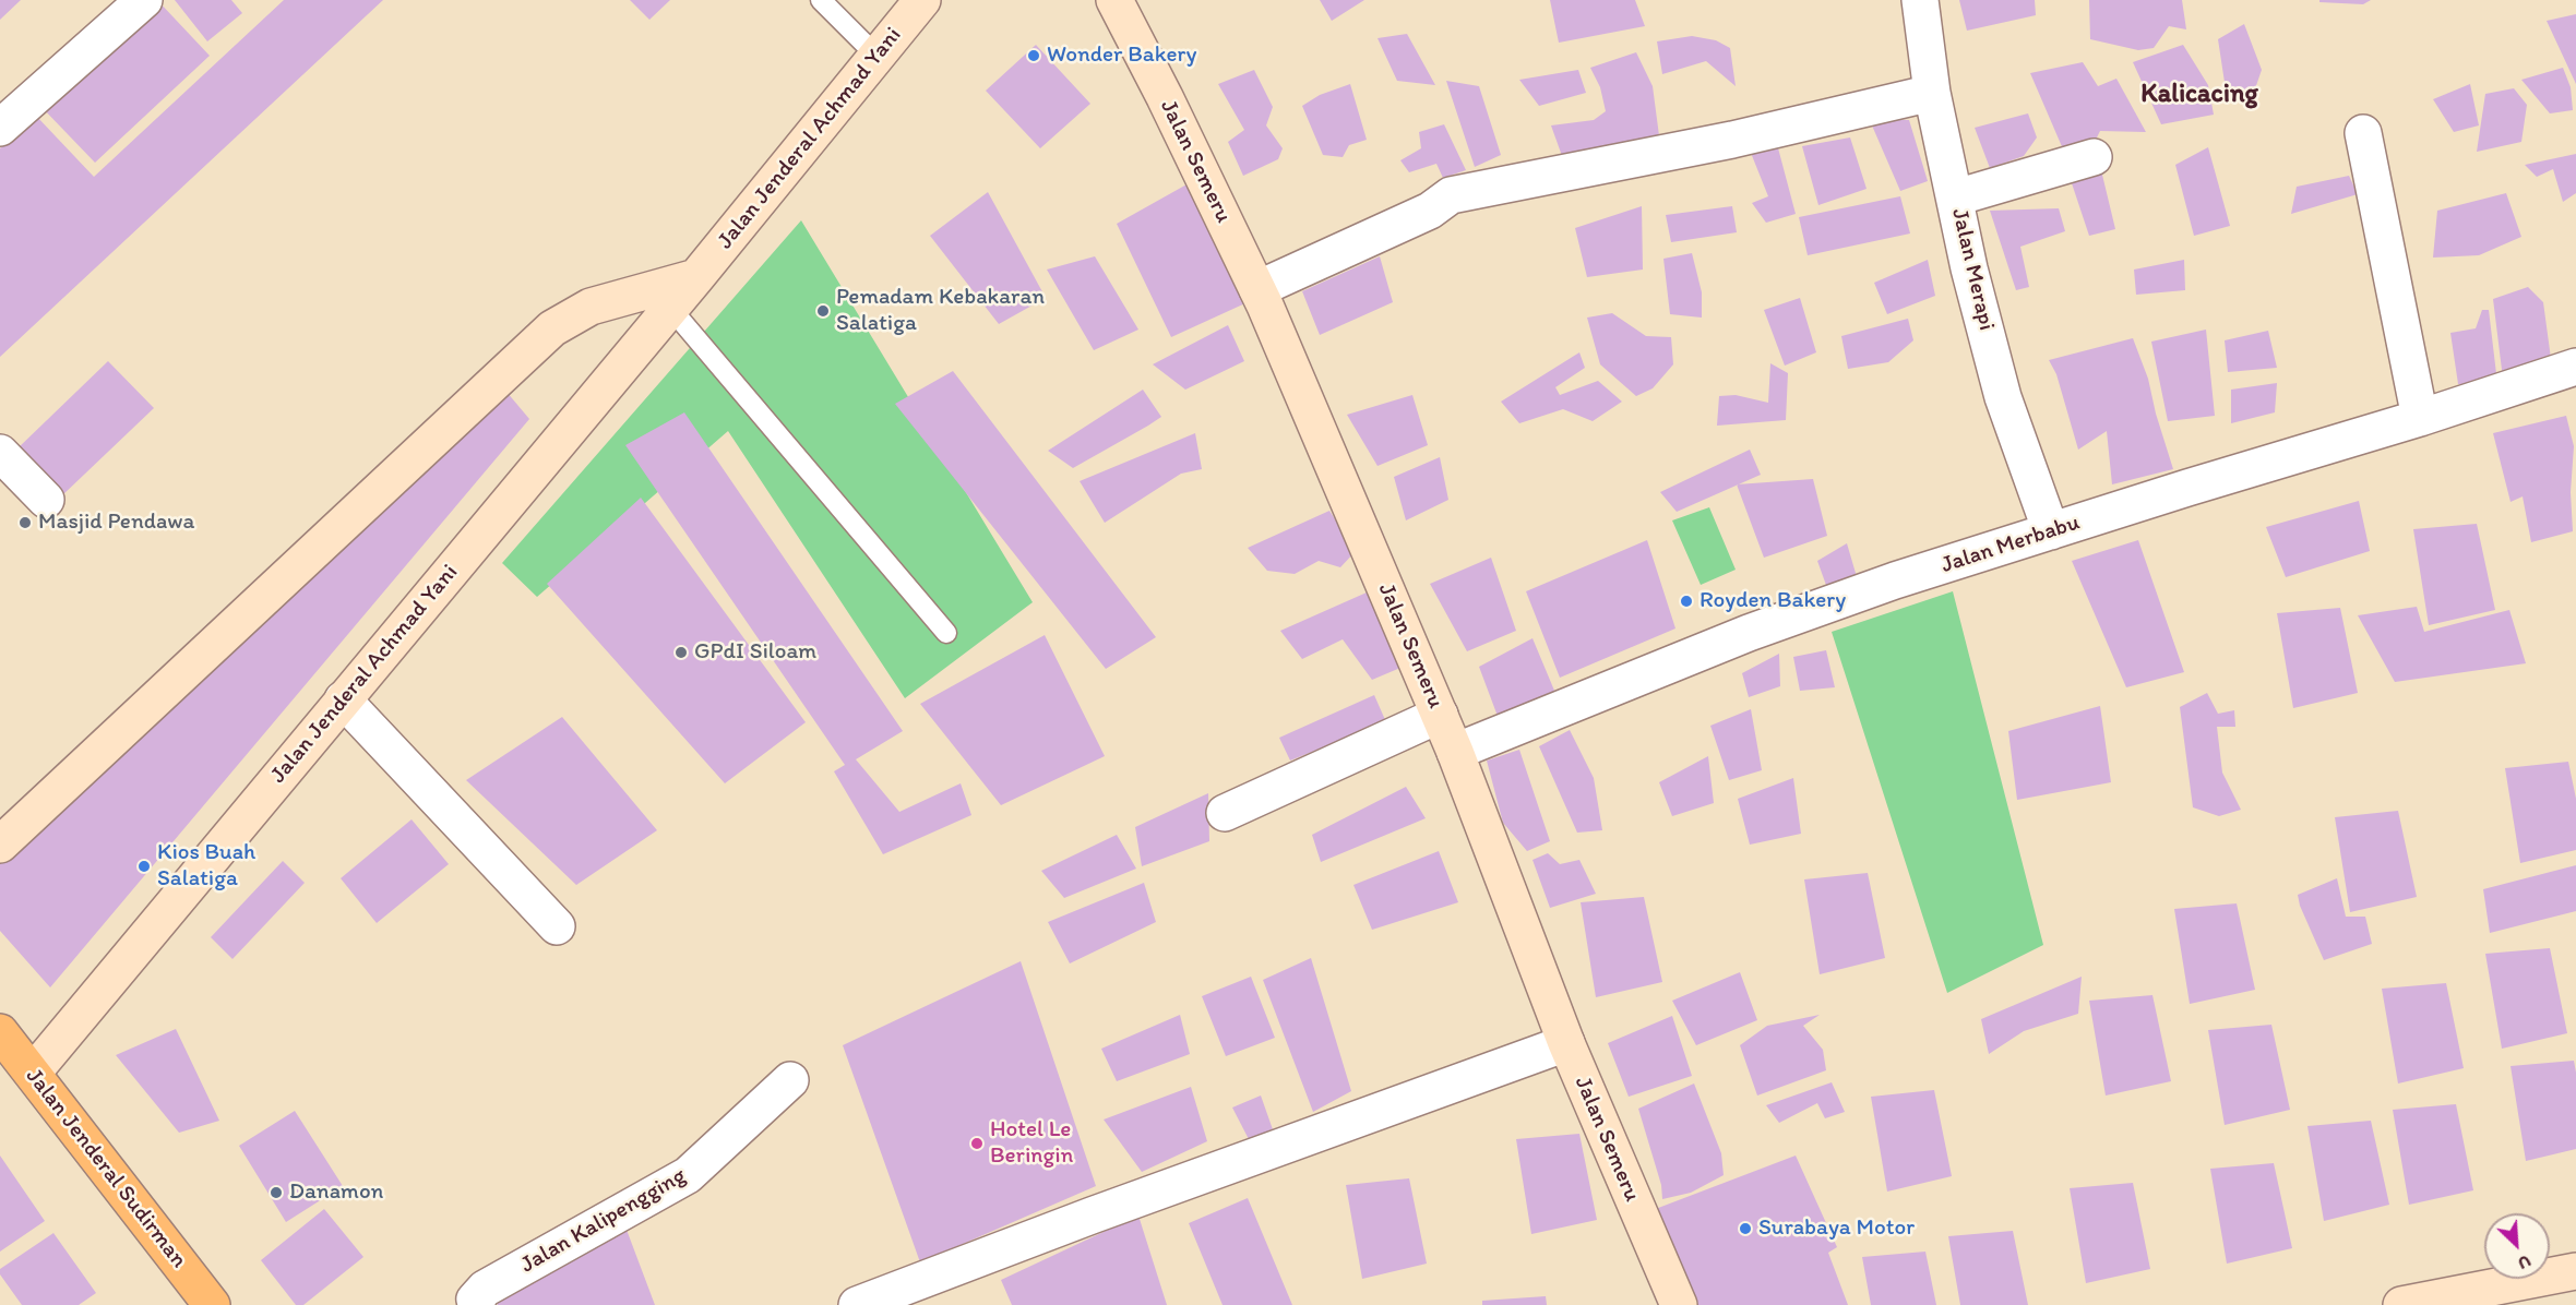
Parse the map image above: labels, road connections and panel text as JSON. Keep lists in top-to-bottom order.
{
  "streets": {
    "main road": ["Jalan Jenderal Achmad Yani", "Jalan Semeru", "Jalan Jenderal Sudirman"],
    "street": ["Jalan Merapi", "Jalan Merbabu", "Jalan Kalipengging"]
  },
  "crossings": [
    ["Jalan Jenderal Achmad Yani", "Jalan Jenderal Sudirman"],
    ["Jalan Semeru", "Jalan Merbabu"],
    ["Jalan Merapi", "Jalan Merbabu"]
  ],
  "districts": ["Kalicacing"],
  "places": [
    "Wonder Bakery",
    "Pemadam Kebakaran Salatiga",
    "Masjid Pendawa",
    "Royden Bakery",
    "GPdI Siloam",
    "Kios Buah Salatiga",
    "Hotel Le Beringin",
    "Danamon",
    "Surabaya Motor"
  ],
  "north": "bottom right"
}
